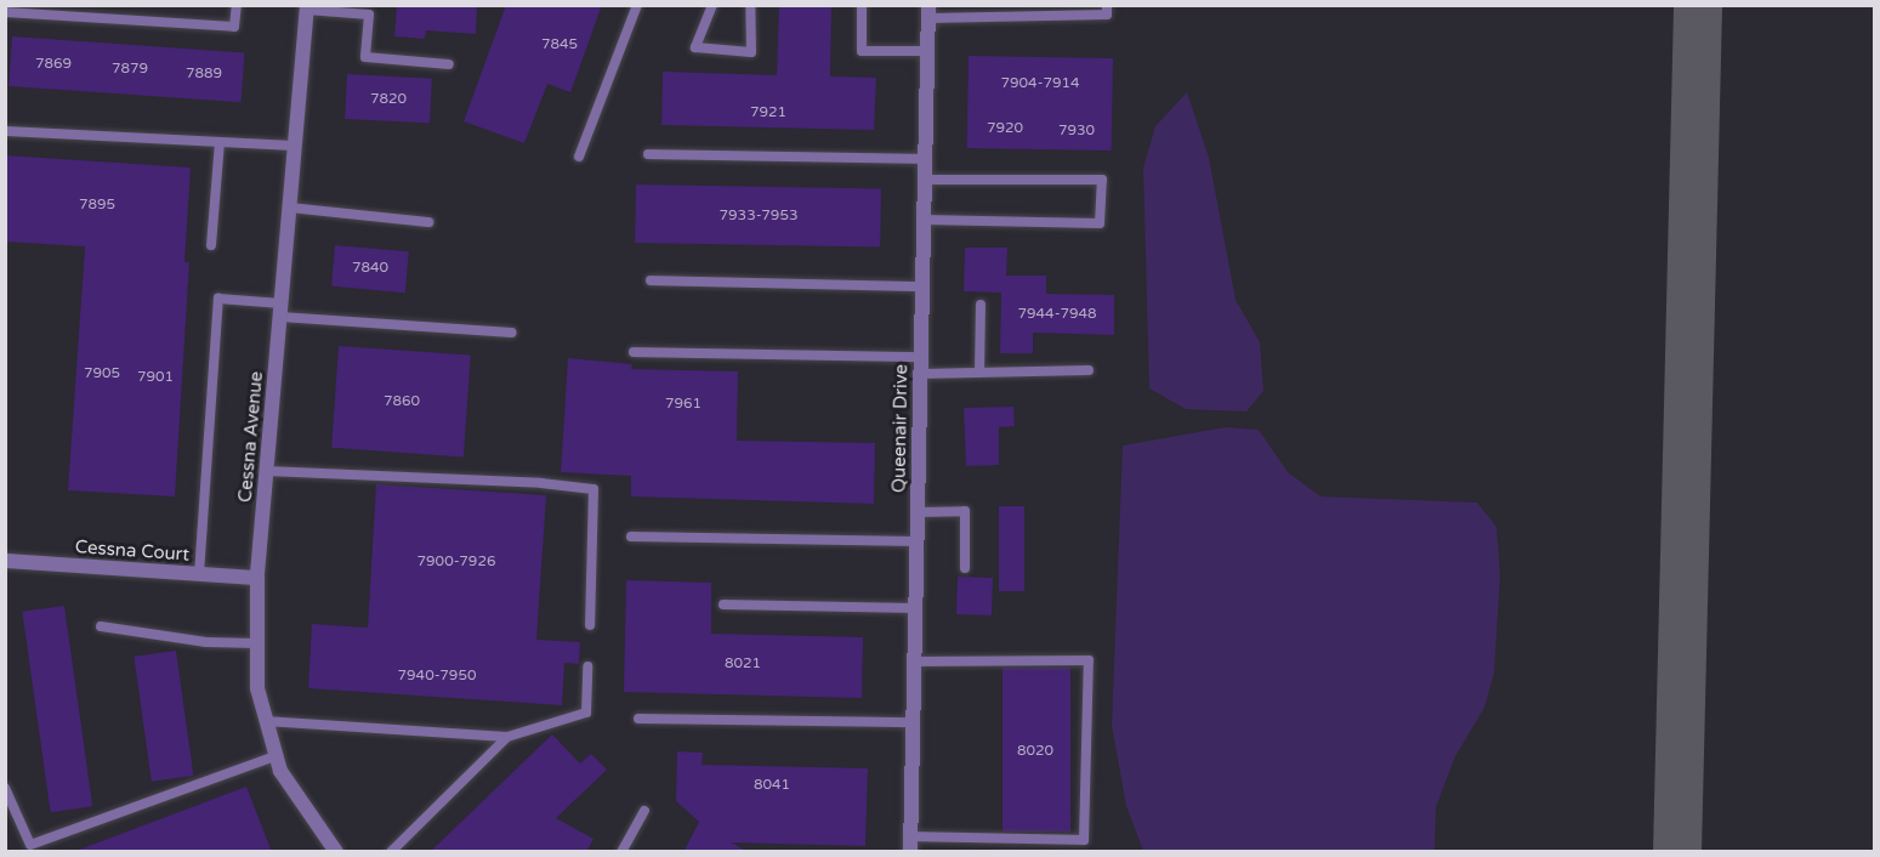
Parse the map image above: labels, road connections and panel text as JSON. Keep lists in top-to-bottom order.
{
  "streets": {
    "street": ["Queenair Drive", "Cessna Avenue", "Cessna Court"]
  },
  "crossings": [
    ["Cessna Avenue", "Cessna Court"]
  ],
  "house_numbers": [
    "7845",
    "7869",
    "7879",
    "7889",
    "7904-7914",
    "7820",
    "7921",
    "7920",
    "7930",
    "7895",
    "7933-7953",
    "7840",
    "7944-7948",
    "7905",
    "7901",
    "7860",
    "7961",
    "7900-7926",
    "8021",
    "7940-7950",
    "8020",
    "8041"
  ]
}
